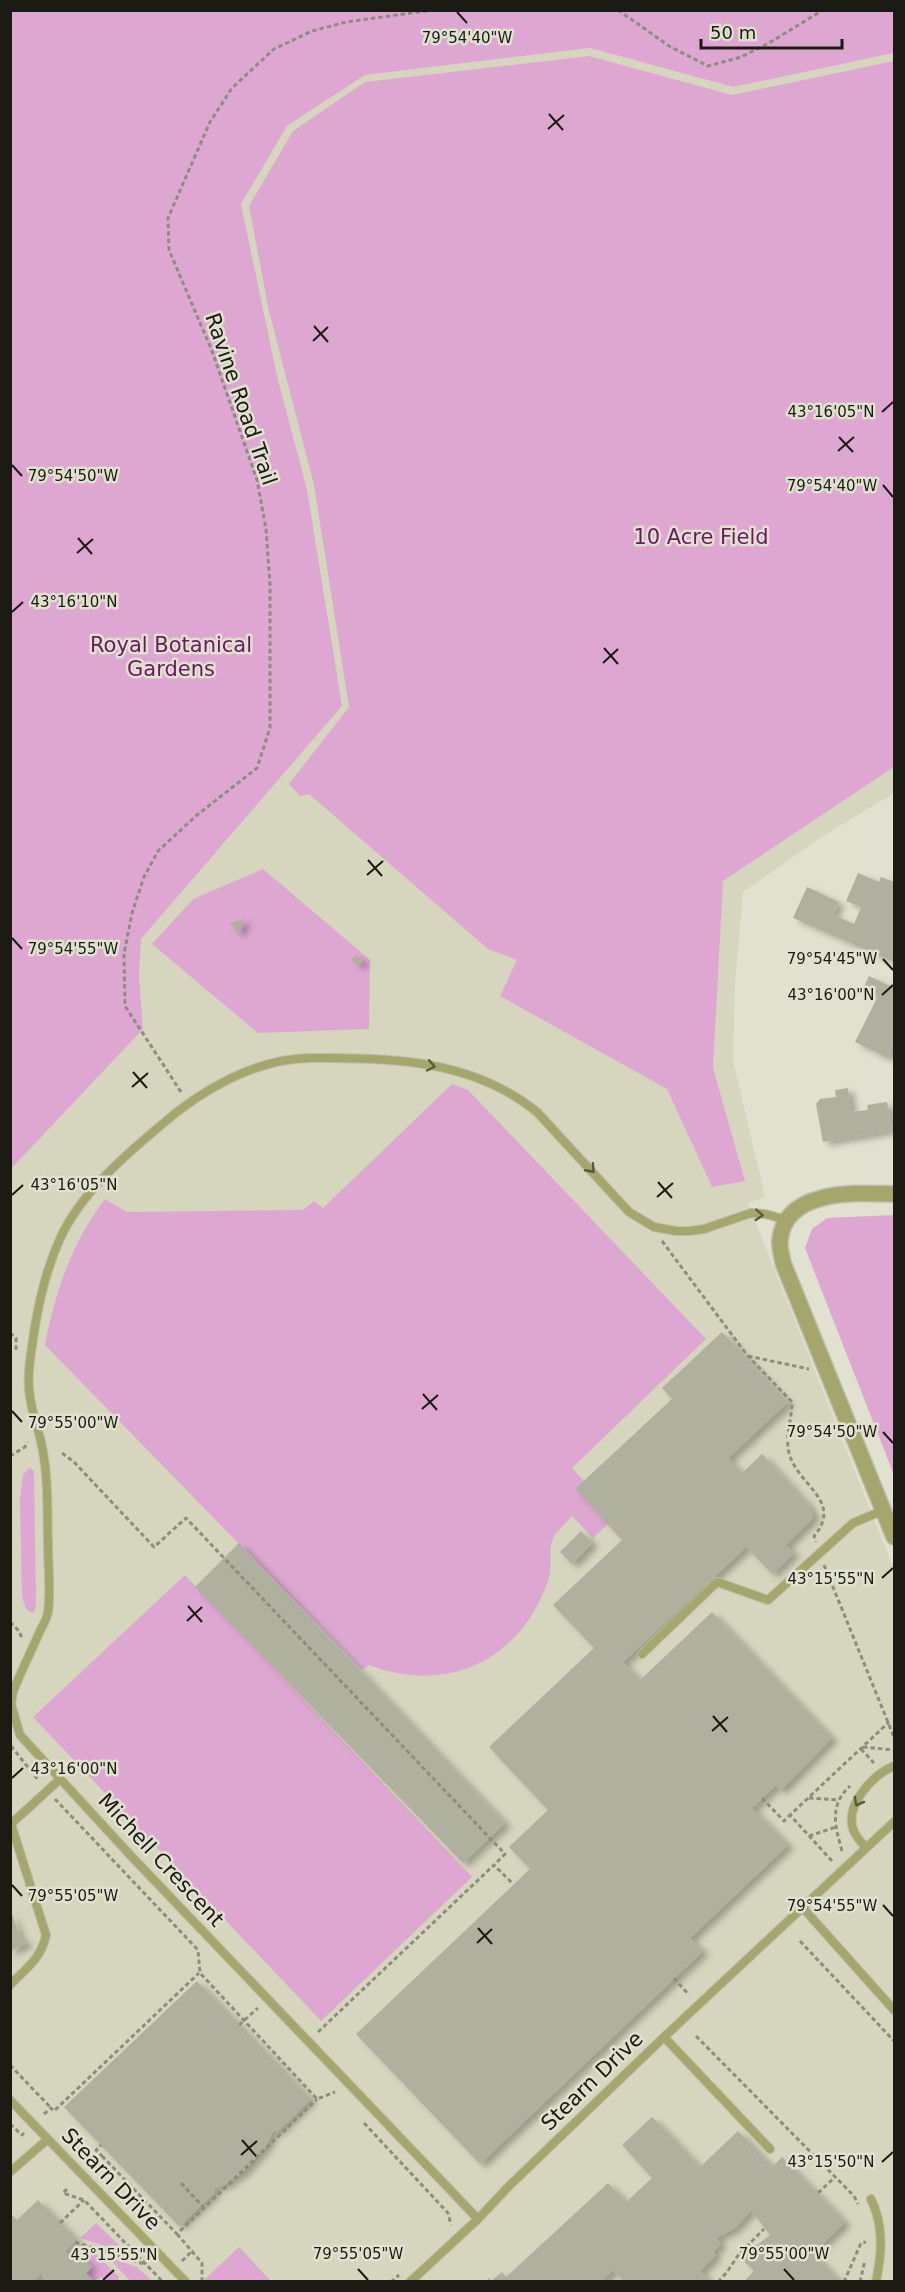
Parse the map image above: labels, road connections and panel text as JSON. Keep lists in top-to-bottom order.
{
  "streets": {
    "lane": ["Michell Crescent", "Stearn Drive"],
    "path": ["Ravine Road Trail"]
  },
  "crossings": [
    ["Ravine Road Trail", "Michell Crescent"],
    ["Michell Crescent", "Stearn Drive"]
  ],
  "parks": ["10 Acre Field", "Royal Botanical Gardens"],
  "scale_bar": "50 m",
  "coordinates": [
    "79°54'40\"W",
    "43°16'05\"N",
    "79°54'50\"W",
    "43°16'10\"N",
    "79°54'55\"W",
    "79°54'45\"W",
    "43°16'00\"N",
    "79°55'00\"W",
    "43°15'55\"N",
    "79°55'05\"W",
    "43°15'50\"N"
  ]
}
